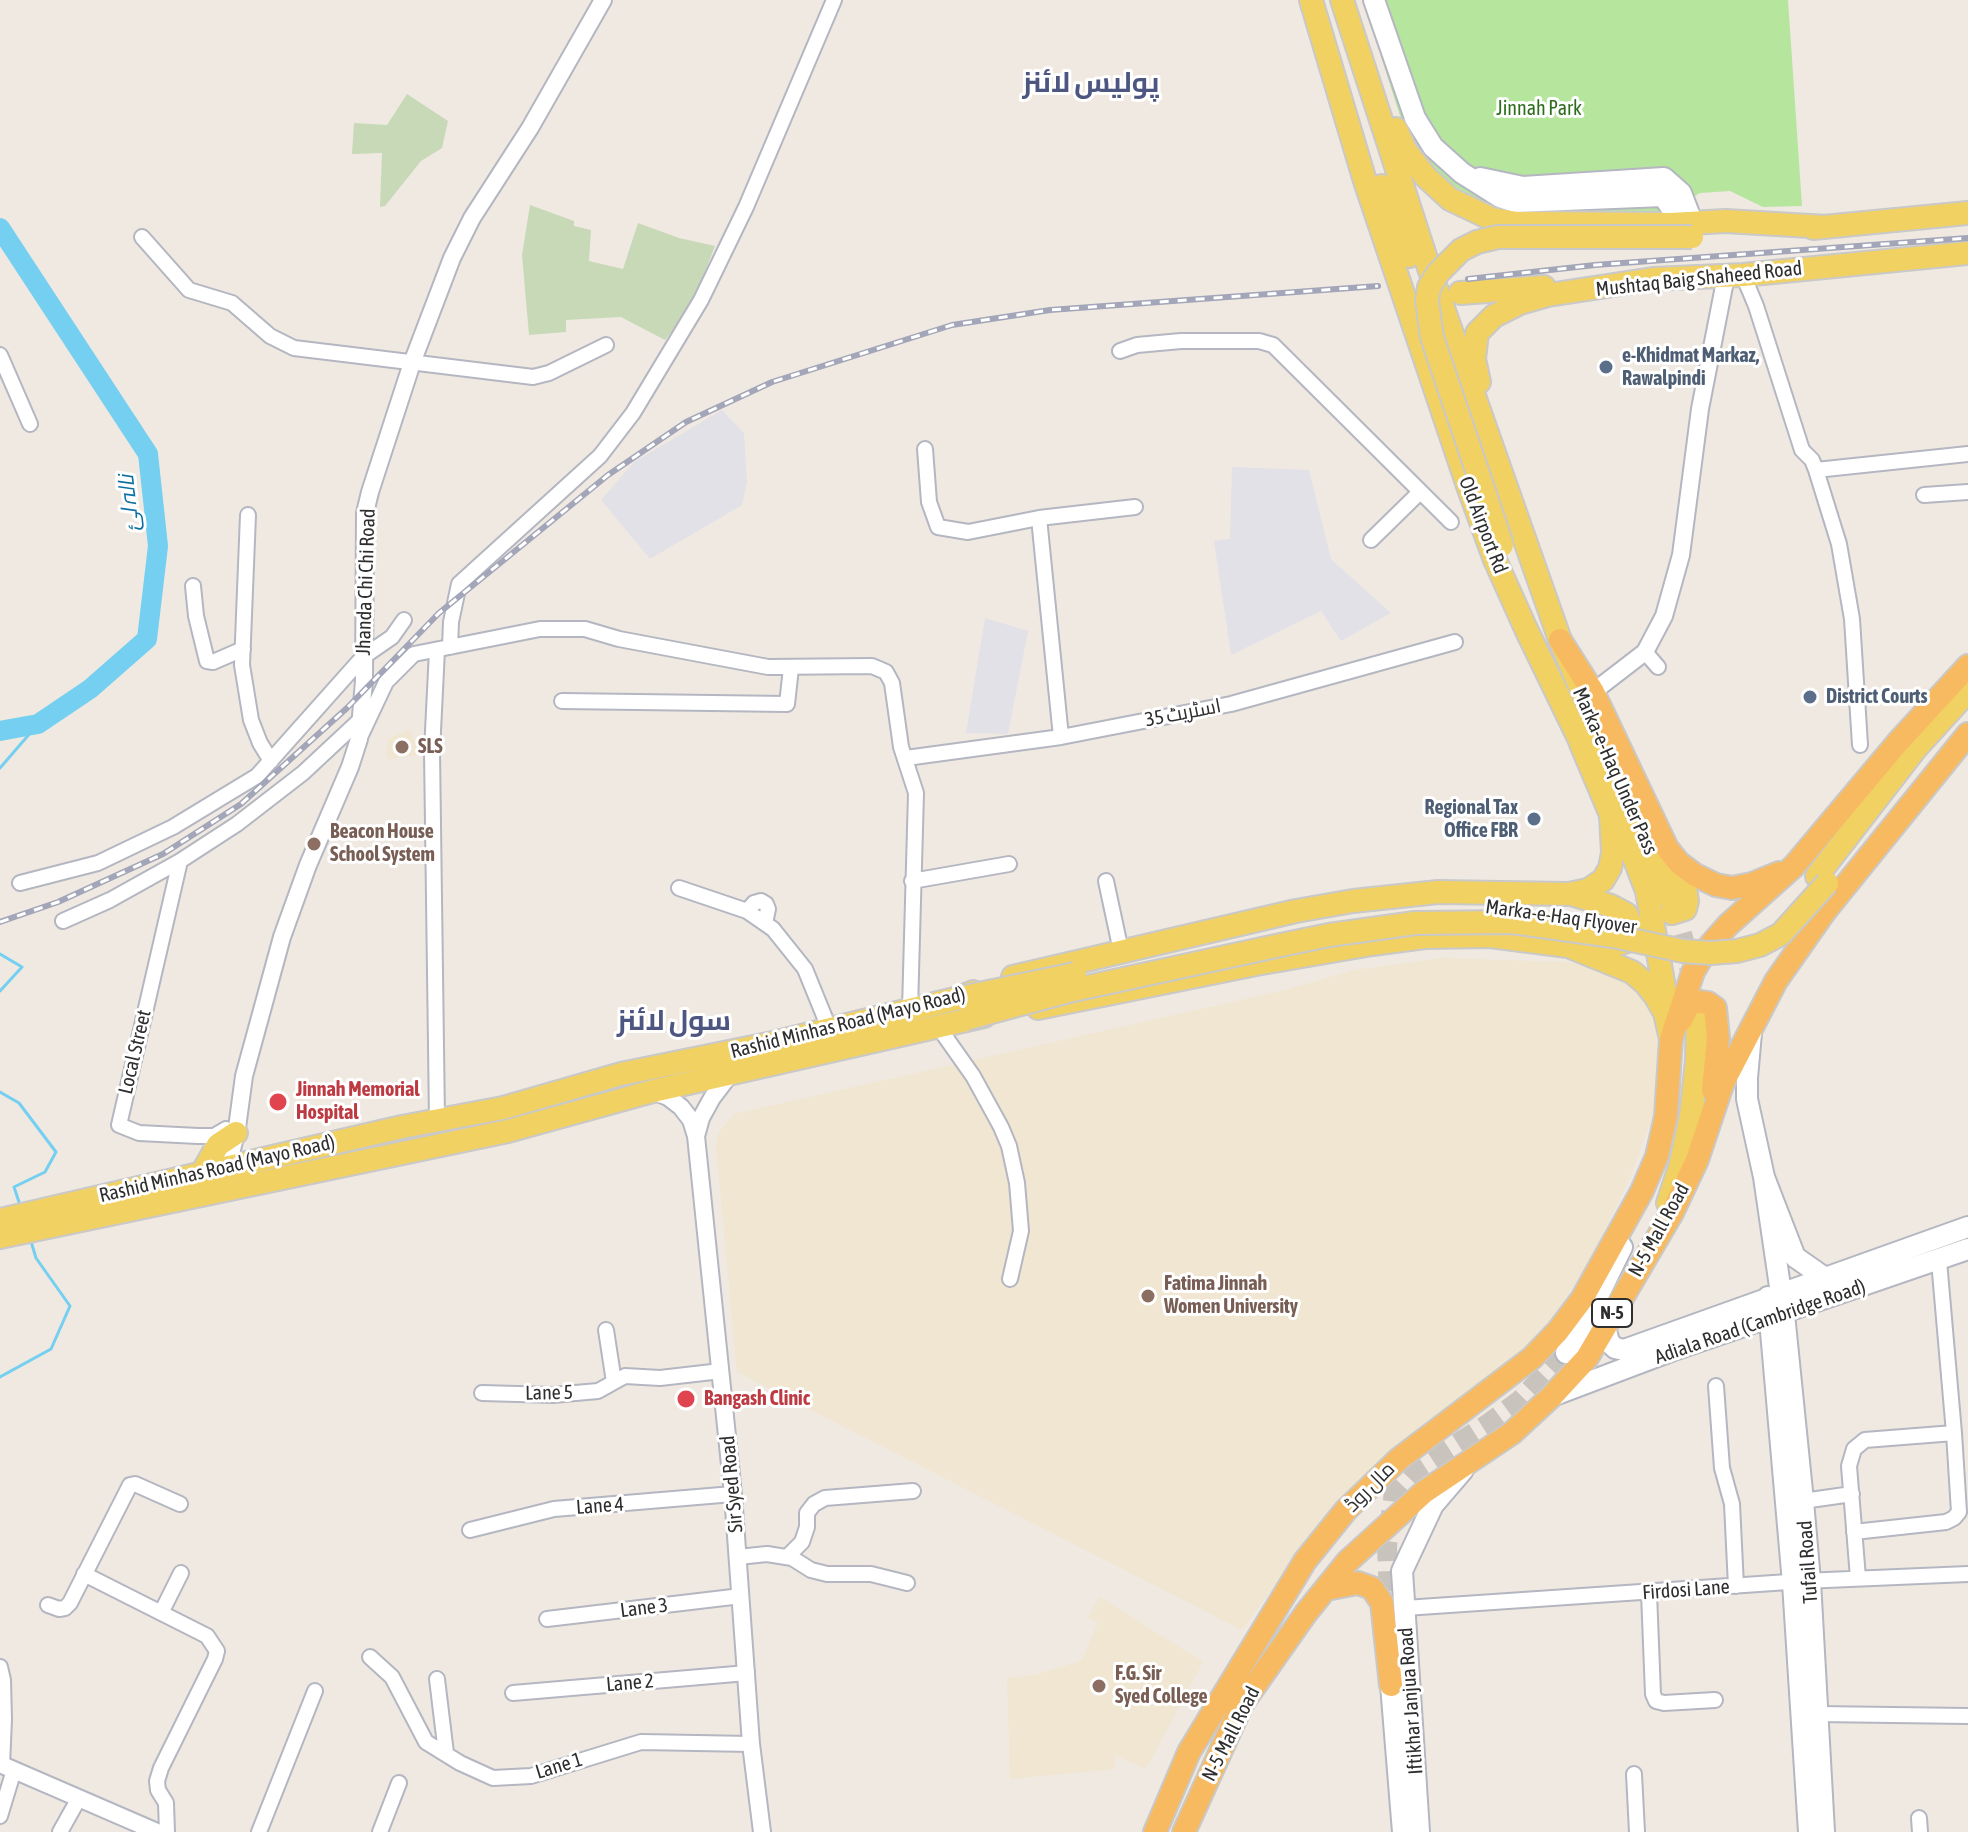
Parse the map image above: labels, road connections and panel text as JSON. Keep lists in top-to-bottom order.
{
  "streets": {
    "highway": ["N-5 Mall Road", "N-5", "مال روڈ"],
    "main road": [
      "Mushtaq Baig Shaheed Road",
      "Old Airport Rd",
      "Marka-e-Haq Under Pass",
      "Marka-e-Haq Flyover",
      "Rashid Minhas Road (Mayo Road)",
      "Adiala Road (Cambridge Road)",
      "Tufail Road",
      "Iftikhar Janjua Road"
    ],
    "street": [
      "Jhanda Chi Chi Road",
      "اسٹریٹ 35",
      "Local Street",
      "Lane 5",
      "Sir Syed Road",
      "Lane 4",
      "Firdosi Lane",
      "Lane 3",
      "Lane 2",
      "Lane 1"
    ]
  },
  "crossings": [
    ["Mushtaq Baig Shaheed Road", "Old Airport Rd"],
    ["Old Airport Rd", "Marka-e-Haq Under Pass"],
    ["Old Airport Rd", "Rashid Minhas Road (Mayo Road)"],
    ["Old Airport Rd", "مال روڈ"],
    ["Jhanda Chi Chi Road", "Rashid Minhas Road (Mayo Road)"],
    ["Jhanda Chi Chi Road", "Local Street"],
    ["Marka-e-Haq Flyover", "Rashid Minhas Road (Mayo Road)"],
    ["Rashid Minhas Road (Mayo Road)", "Sir Syed Road"],
    ["Rashid Minhas Road (Mayo Road)", "مال روڈ"],
    ["N-5 Mall Road", "Adiala Road (Cambridge Road)"],
    ["N-5 Mall Road", "مال روڈ"],
    ["N-5 Mall Road", "Iftikhar Janjua Road"],
    ["Adiala Road (Cambridge Road)", "Tufail Road"],
    ["Lane 5", "Sir Syed Road"],
    ["Sir Syed Road", "Lane 4"],
    ["Sir Syed Road", "Lane 3"],
    ["Sir Syed Road", "Lane 2"],
    ["Sir Syed Road", "Lane 1"],
    ["Tufail Road", "Firdosi Lane"],
    ["Firdosi Lane", "Iftikhar Janjua Road"]
  ],
  "districts": ["پولیس لائنز", "سول لائنز"],
  "water": ["نالہ لئ"],
  "parks": ["Jinnah Park"],
  "places": [
    "e-Khidmat Markaz, Rawalpindi",
    "District Courts",
    "SLS",
    "Regional Tax Office FBR",
    "Beacon House School System",
    "Jinnah Memorial Hospital",
    "Fatima Jinnah Women University",
    "Bangash Clinic",
    "F.G. Sir Syed College"
  ]
}
